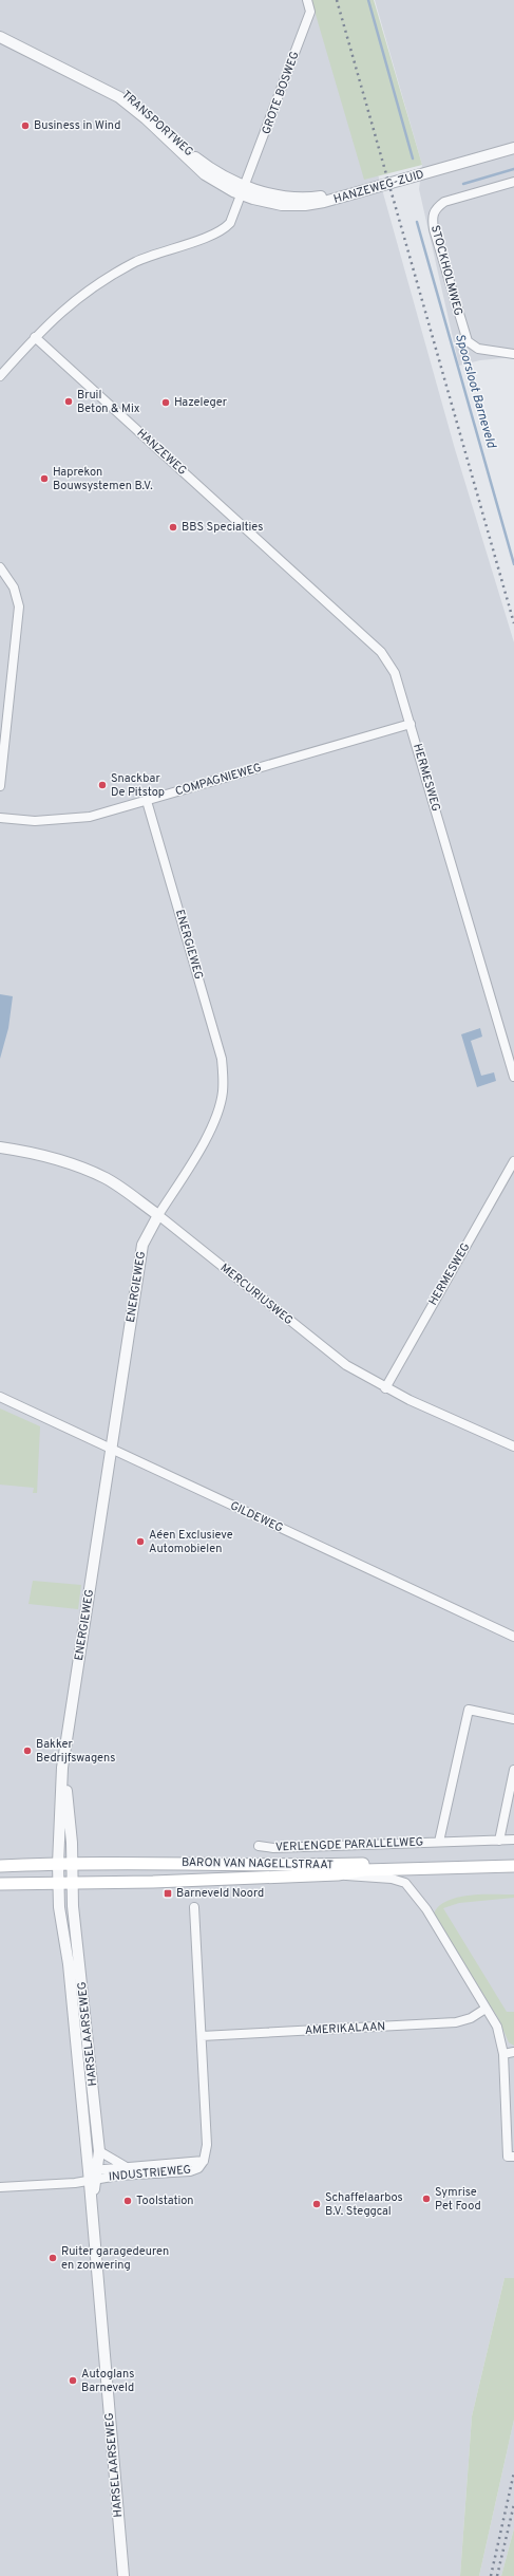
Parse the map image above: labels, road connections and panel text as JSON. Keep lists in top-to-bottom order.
{
  "streets": {
    "main road": ["BARON VAN NAGELLSTRAAT"],
    "street": [
      "GROTE BOSWEG",
      "TRANSPORTWEG",
      "HANZEWEG-ZUID",
      "STOCKHOLMWEG",
      "HANZEWEG",
      "HERMESWEG",
      "COMPAGNIEWEG",
      "ENERGIEWEG",
      "MERCURIUSWEG",
      "GILDEWEG",
      "VERLENGDE PARALLELWEG",
      "AMERIKALAAN",
      "HARSELAARSEWEG",
      "INDUSTRIEWEG"
    ]
  },
  "crossings": [
    ["GROTE BOSWEG", "TRANSPORTWEG"],
    ["GROTE BOSWEG", "HANZEWEG-ZUID"],
    ["TRANSPORTWEG", "HANZEWEG-ZUID"],
    ["HANZEWEG", "HERMESWEG"],
    ["HERMESWEG", "COMPAGNIEWEG"],
    ["HERMESWEG", "MERCURIUSWEG"],
    ["COMPAGNIEWEG", "ENERGIEWEG"],
    ["ENERGIEWEG", "MERCURIUSWEG"],
    ["ENERGIEWEG", "GILDEWEG"],
    ["ENERGIEWEG", "BARON VAN NAGELLSTRAAT"],
    ["ENERGIEWEG", "HARSELAARSEWEG"],
    ["BARON VAN NAGELLSTRAAT", "AMERIKALAAN"],
    ["BARON VAN NAGELLSTRAAT", "HARSELAARSEWEG"],
    ["HARSELAARSEWEG", "INDUSTRIEWEG"]
  ],
  "water": ["Spoorsloot Barneveld"],
  "places": {
    "other": [
      "Business in Wind",
      "Bruil Beton & Mix",
      "Hazeleger",
      "Haprekon Bouwsystemen B.V.",
      "BBS Specialties",
      "Snackbar De Pitstop",
      "Aéen Exclusieve Automobielen",
      "Bakker Bedrijfswagens",
      "Symrise Pet Food",
      "Toolstation",
      "Schaffelaarbos B.V. Steggcal",
      "Ruiter garagedeuren en zonwering",
      "Autoglans Barneveld"
    ],
    "transit": ["Barneveld Noord"]
  }
}
